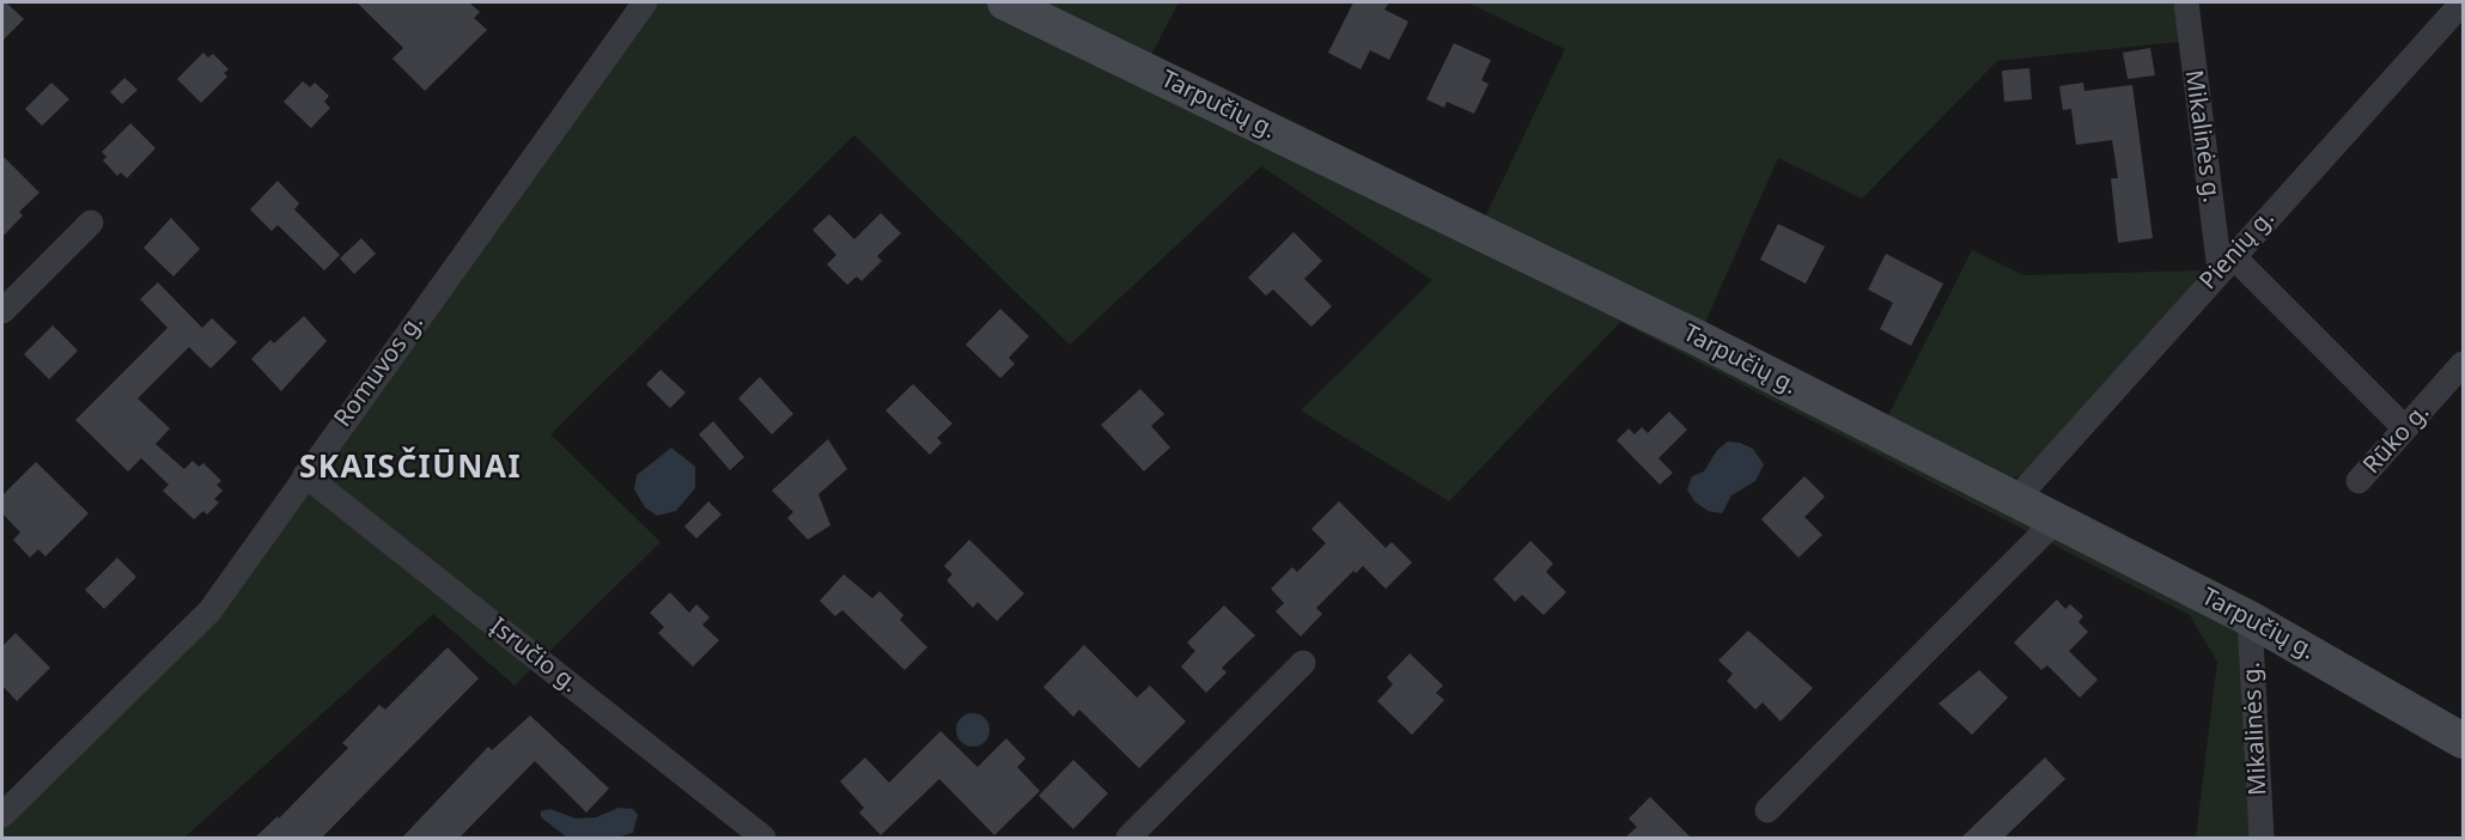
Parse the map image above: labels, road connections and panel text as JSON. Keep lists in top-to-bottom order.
{
  "streets": {
    "main road": ["Tarpučių g."],
    "street": [
      "Mikalinės g.",
      "Pienių g.",
      "Romuvos g.",
      "Rūko g.",
      "Įsručio g."
    ]
  },
  "crossings": [
    ["Tarpučių g.", "Mikalinės g."],
    ["Tarpučių g.", "Pienių g."],
    ["Mikalinės g.", "Pienių g."],
    ["Romuvos g.", "Įsručio g."]
  ],
  "districts": ["SKAISČIŪNAI"]
}
